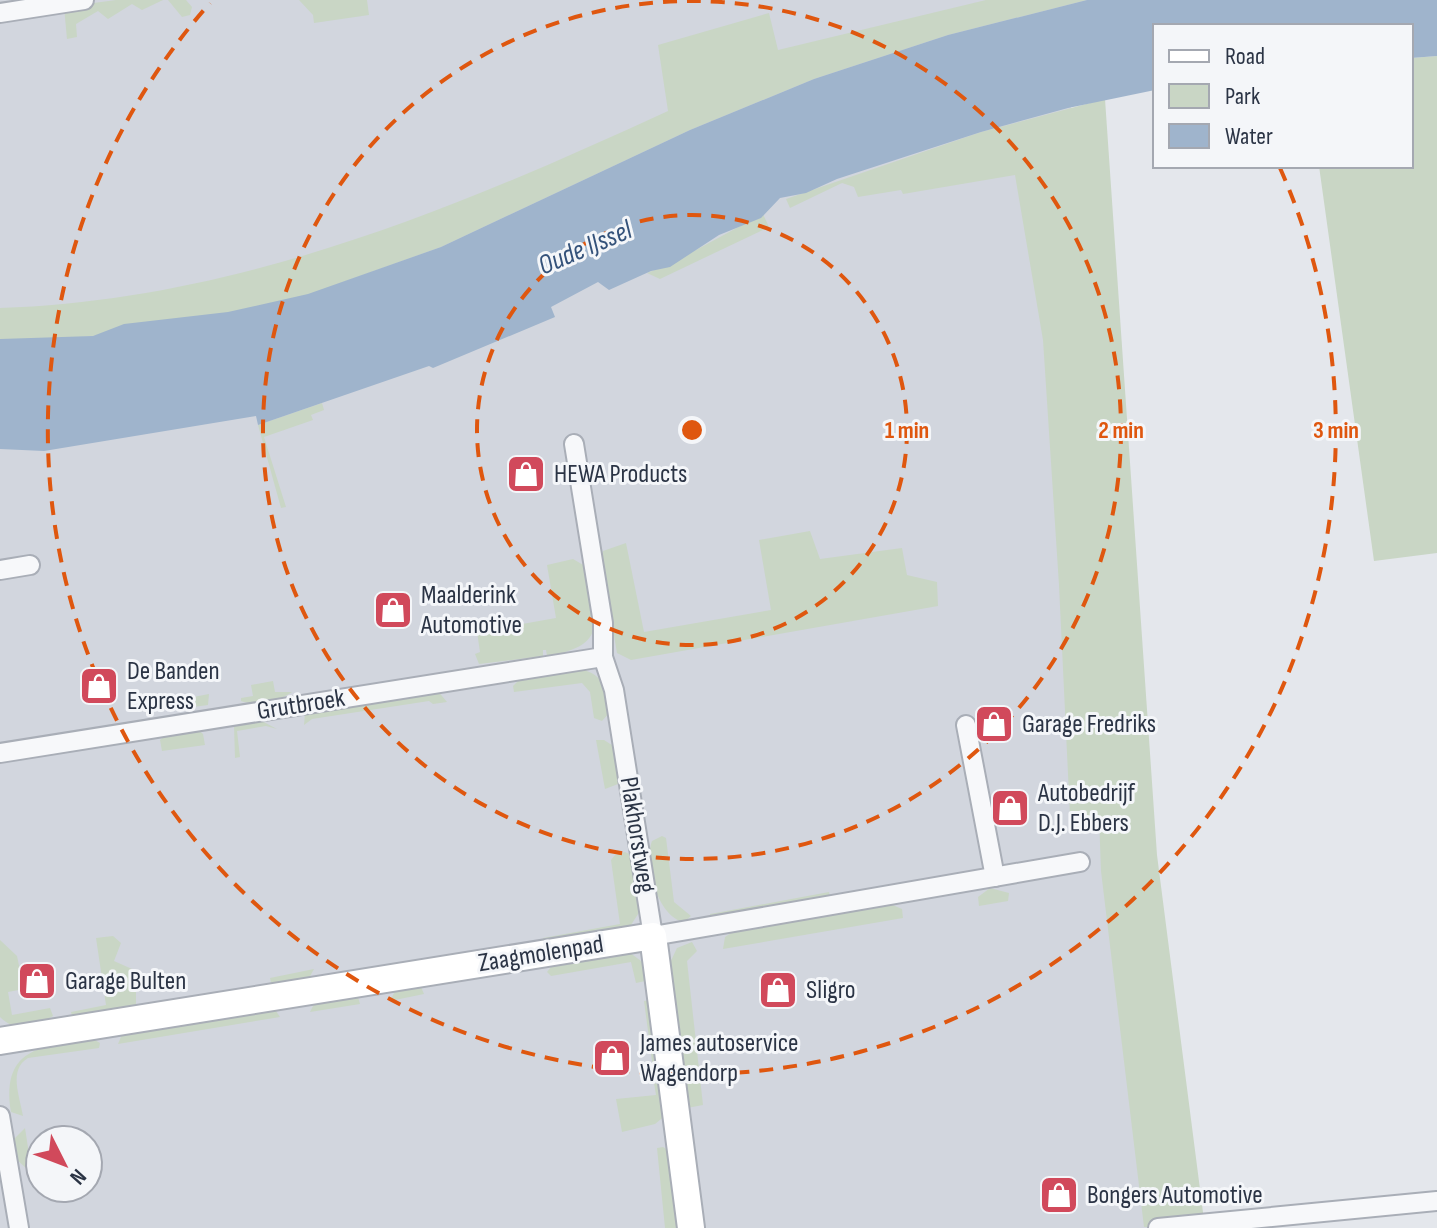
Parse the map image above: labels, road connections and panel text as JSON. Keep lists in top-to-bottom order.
{
  "streets": {
    "street": ["Grutbroek", "Plakhorstweg", "Zaagmolenpad"]
  },
  "crossings": [
    ["Grutbroek", "Plakhorstweg"],
    ["Plakhorstweg", "Zaagmolenpad"]
  ],
  "water": ["Oude IJssel"],
  "places": {
    "shop": [
      "HEWA Products",
      "Maalderink Automotive",
      "De Banden Express",
      "Garage Fredriks",
      "Autobedrijf D.J. Ebbers",
      "Garage Bulten",
      "Sligro",
      "James autoservice Wagendorp",
      "Bongers Automotive"
    ]
  },
  "legend": ["Road", "Park", "Water"],
  "north": "bottom right",
  "rings": ["1 min", "2 min", "3 min"]
}
